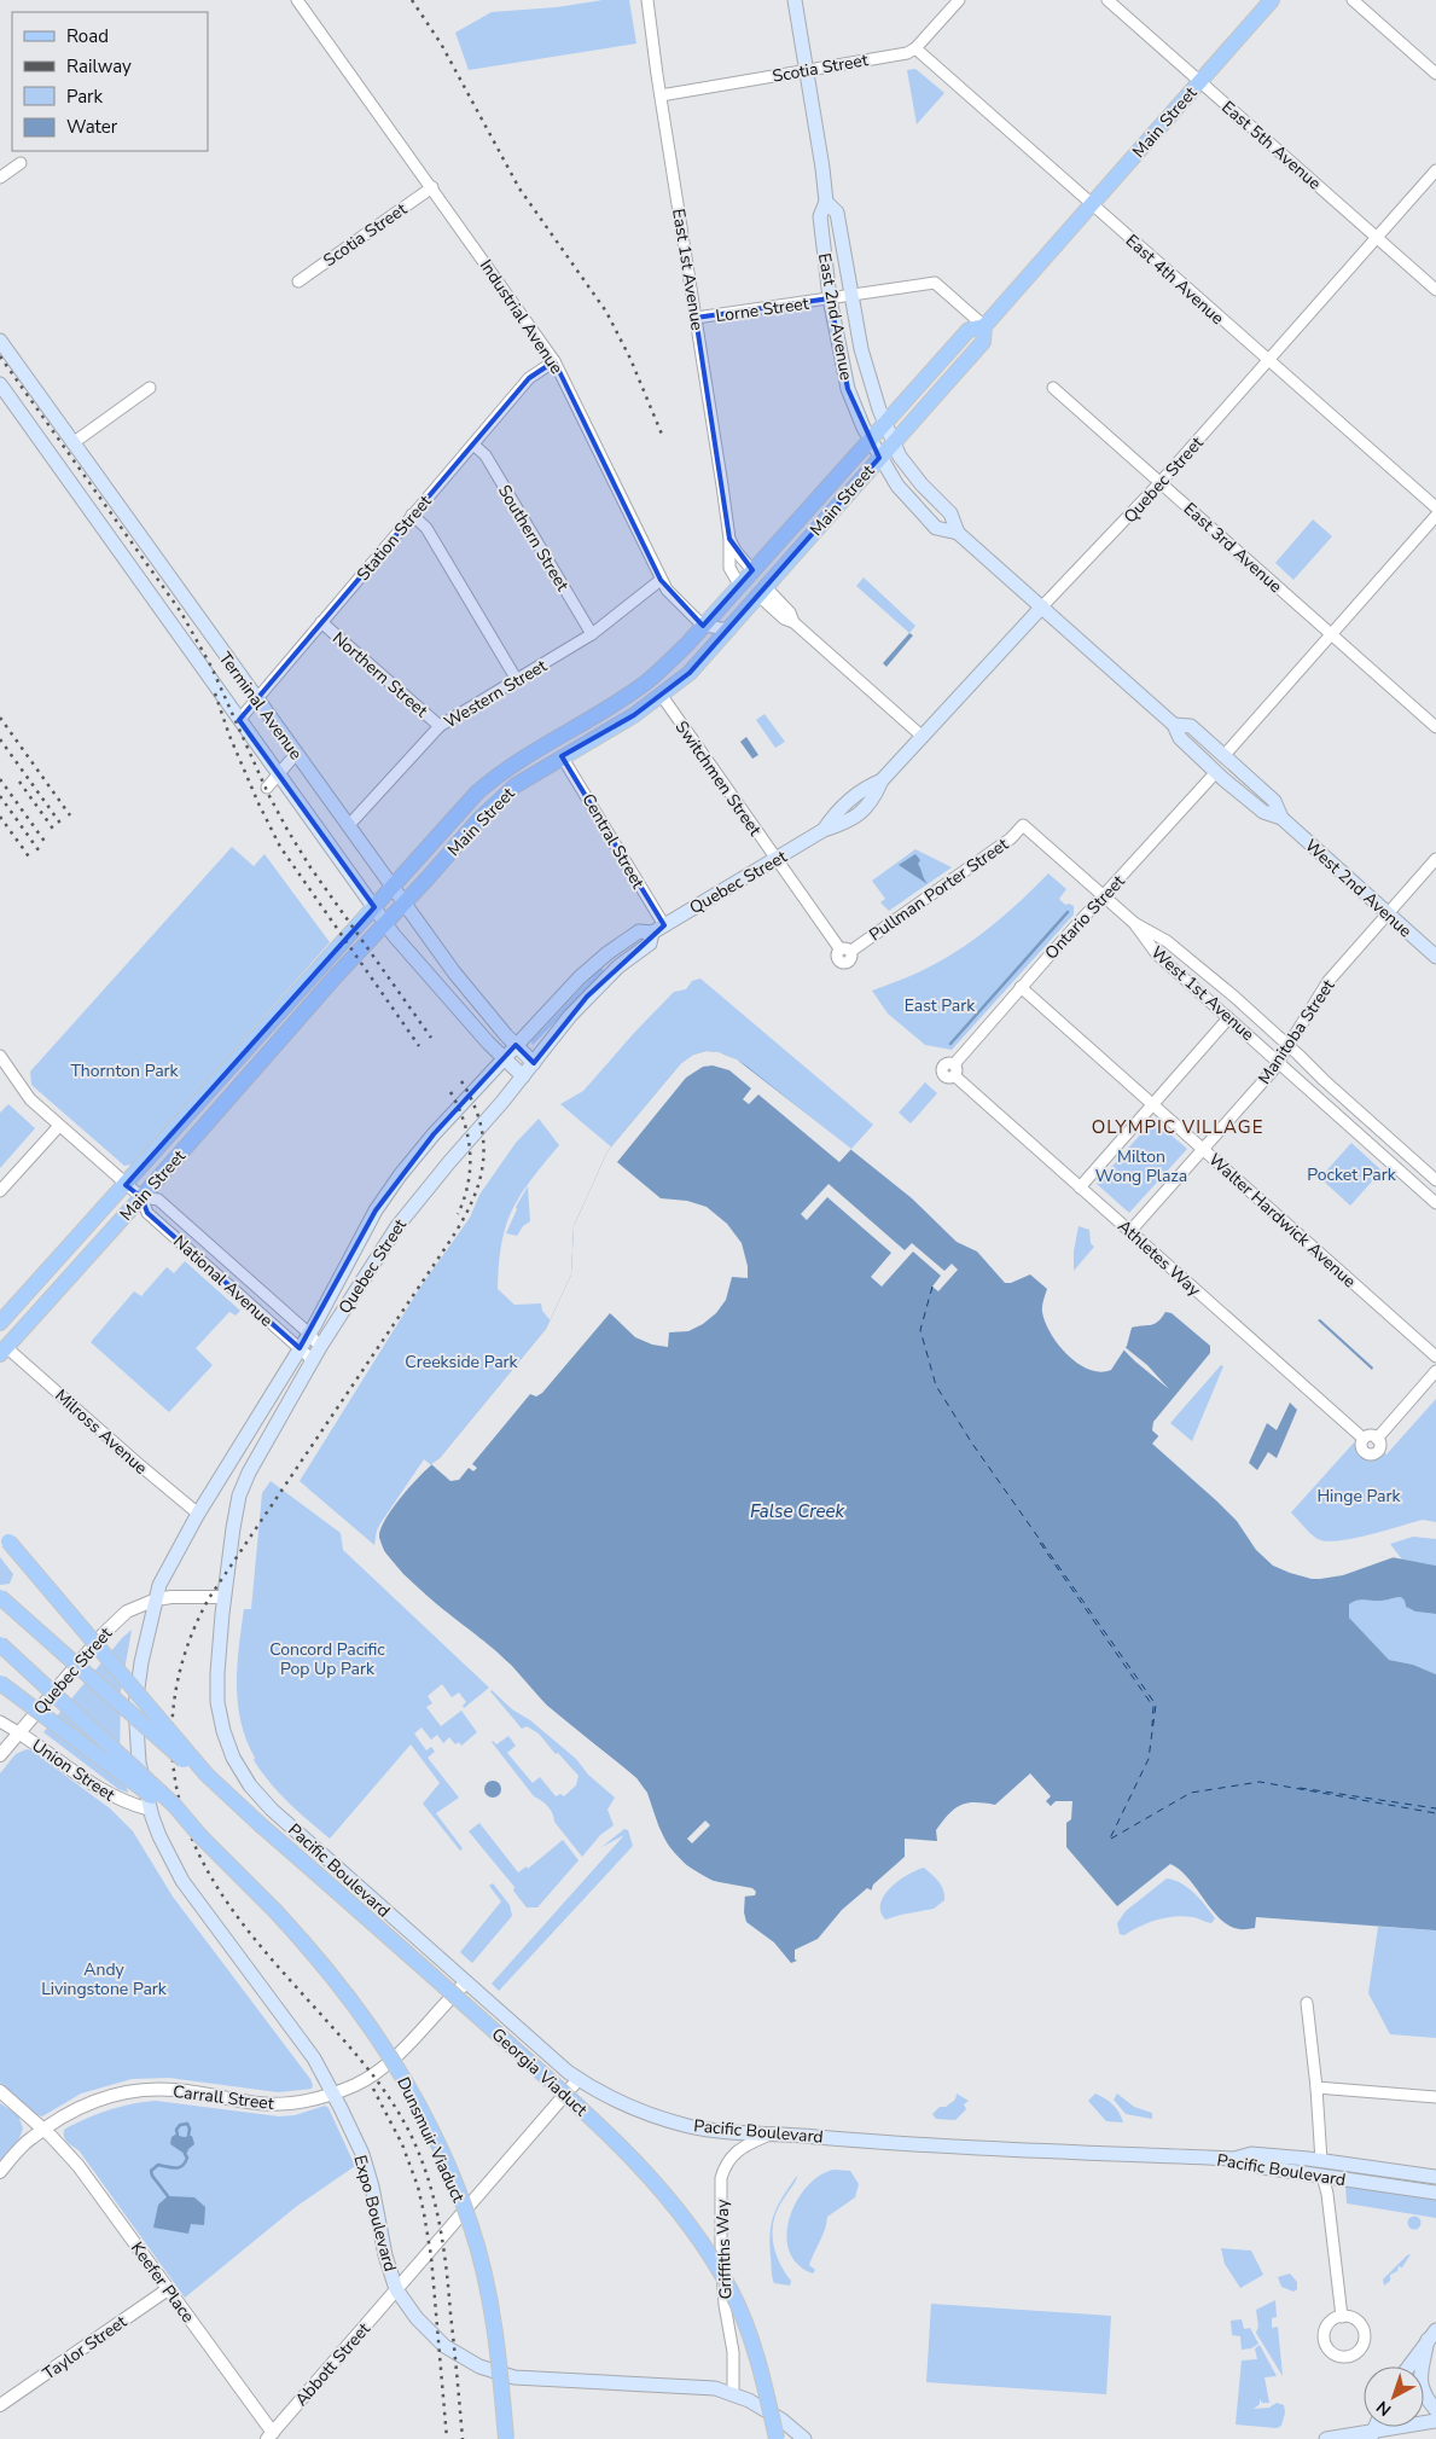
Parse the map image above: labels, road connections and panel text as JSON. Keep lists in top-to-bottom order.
{
  "streets": {
    "main road": [
      "Main Street",
      "East 2nd Avenue",
      "Quebec Street",
      "Terminal Avenue",
      "West 2nd Avenue",
      "Pacific Boulevard",
      "Georgia Viaduct",
      "Dunsmuir Viaduct",
      "Expo Boulevard"
    ],
    "street": [
      "Scotia Street",
      "East 5th Avenue",
      "East 1st Avenue",
      "East 4th Avenue",
      "Lorne Street",
      "Industrial Avenue",
      "Station Street",
      "Southern Street",
      "East 3rd Avenue",
      "Northern Street",
      "Western Street",
      "Switchmen Street",
      "Central Street",
      "Pullman Porter Street",
      "Ontario Street",
      "West 1st Avenue",
      "Manitoba Street",
      "Walter Hardwick Avenue",
      "Athletes Way",
      "National Avenue",
      "Milross Avenue",
      "Union Street",
      "Carrall Street",
      "Griffiths Way",
      "Keefer Place",
      "Taylor Street",
      "Abbott Street"
    ]
  },
  "crossings": [
    ["Scotia Street", "East 1st Avenue"],
    ["Scotia Street", "East 4th Avenue"],
    ["Scotia Street", "Industrial Avenue"],
    ["Scotia Street", "East 2nd Avenue"],
    ["Main Street", "East 5th Avenue"],
    ["Main Street", "East 1st Avenue"],
    ["Main Street", "East 4th Avenue"],
    ["Main Street", "Lorne Street"],
    ["Main Street", "Industrial Avenue"],
    ["Main Street", "East 2nd Avenue"],
    ["Main Street", "Terminal Avenue"],
    ["Main Street", "Switchmen Street"],
    ["Main Street", "Central Street"],
    ["Main Street", "National Avenue"],
    ["Main Street", "Milross Avenue"],
    ["East 5th Avenue", "Quebec Street"],
    ["East 1st Avenue", "Lorne Street"],
    ["East 4th Avenue", "Quebec Street"],
    ["Lorne Street", "East 2nd Avenue"],
    ["Industrial Avenue", "Station Street"],
    ["Industrial Avenue", "Western Street"],
    ["East 2nd Avenue", "Quebec Street"],
    ["East 2nd Avenue", "West 2nd Avenue"],
    ["East 2nd Avenue", "Ontario Street"],
    ["Quebec Street", "East 3rd Avenue"],
    ["Quebec Street", "Terminal Avenue"],
    ["Quebec Street", "Switchmen Street"],
    ["Quebec Street", "Central Street"],
    ["Quebec Street", "National Avenue"],
    ["Quebec Street", "Milross Avenue"],
    ["Quebec Street", "Union Street"],
    ["Quebec Street", "Pacific Boulevard"],
    ["Quebec Street", "Expo Boulevard"],
    ["Station Street", "Southern Street"],
    ["Station Street", "Northern Street"],
    ["Station Street", "Terminal Avenue"],
    ["Southern Street", "Western Street"],
    ["Northern Street", "Western Street"],
    ["Western Street", "Terminal Avenue"],
    ["Switchmen Street", "Pullman Porter Street"],
    ["West 2nd Avenue", "Ontario Street"],
    ["West 2nd Avenue", "Manitoba Street"],
    ["Pullman Porter Street", "Ontario Street"],
    ["Ontario Street", "Walter Hardwick Avenue"],
    ["Ontario Street", "Athletes Way"],
    ["West 1st Avenue", "Manitoba Street"],
    ["Manitoba Street", "Walter Hardwick Avenue"],
    ["Manitoba Street", "Athletes Way"],
    ["Union Street", "Expo Boulevard"],
    ["Pacific Boulevard", "Carrall Street"],
    ["Pacific Boulevard", "Griffiths Way"],
    ["Pacific Boulevard", "Abbott Street"],
    ["Carrall Street", "Expo Boulevard"],
    ["Carrall Street", "Keefer Place"],
    ["Expo Boulevard", "Griffiths Way"],
    ["Expo Boulevard", "Abbott Street"],
    ["Keefer Place", "Taylor Street"],
    ["Keefer Place", "Abbott Street"]
  ],
  "districts": ["OLYMPIC VILLAGE"],
  "water": ["False Creek"],
  "parks": [
    "East Park",
    "Thornton Park",
    "Milton Wong Plaza",
    "Pocket Park",
    "Creekside Park",
    "Hinge Park",
    "Concord Pacific Pop Up Park",
    "Andy Livingstone Park"
  ],
  "legend": [
    "Road",
    "Railway",
    "Park",
    "Water"
  ],
  "north": "bottom left"
}
